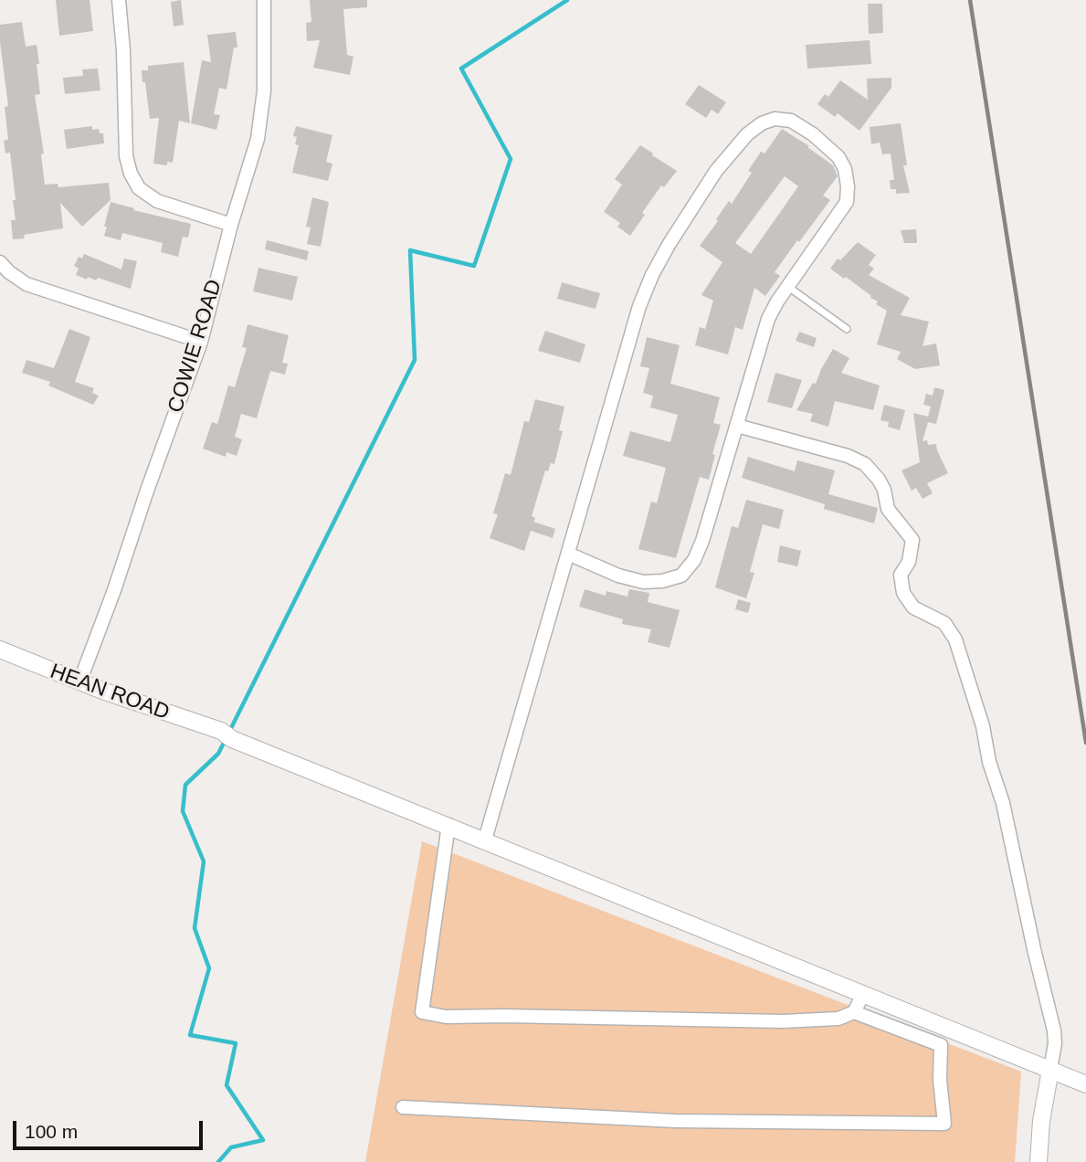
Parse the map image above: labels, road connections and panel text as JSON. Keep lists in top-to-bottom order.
{
  "streets": {
    "street": ["COWIE ROAD", "HEAN ROAD"]
  },
  "crossings": [
    ["COWIE ROAD", "HEAN ROAD"]
  ],
  "scale_bar": "100 m"
}
